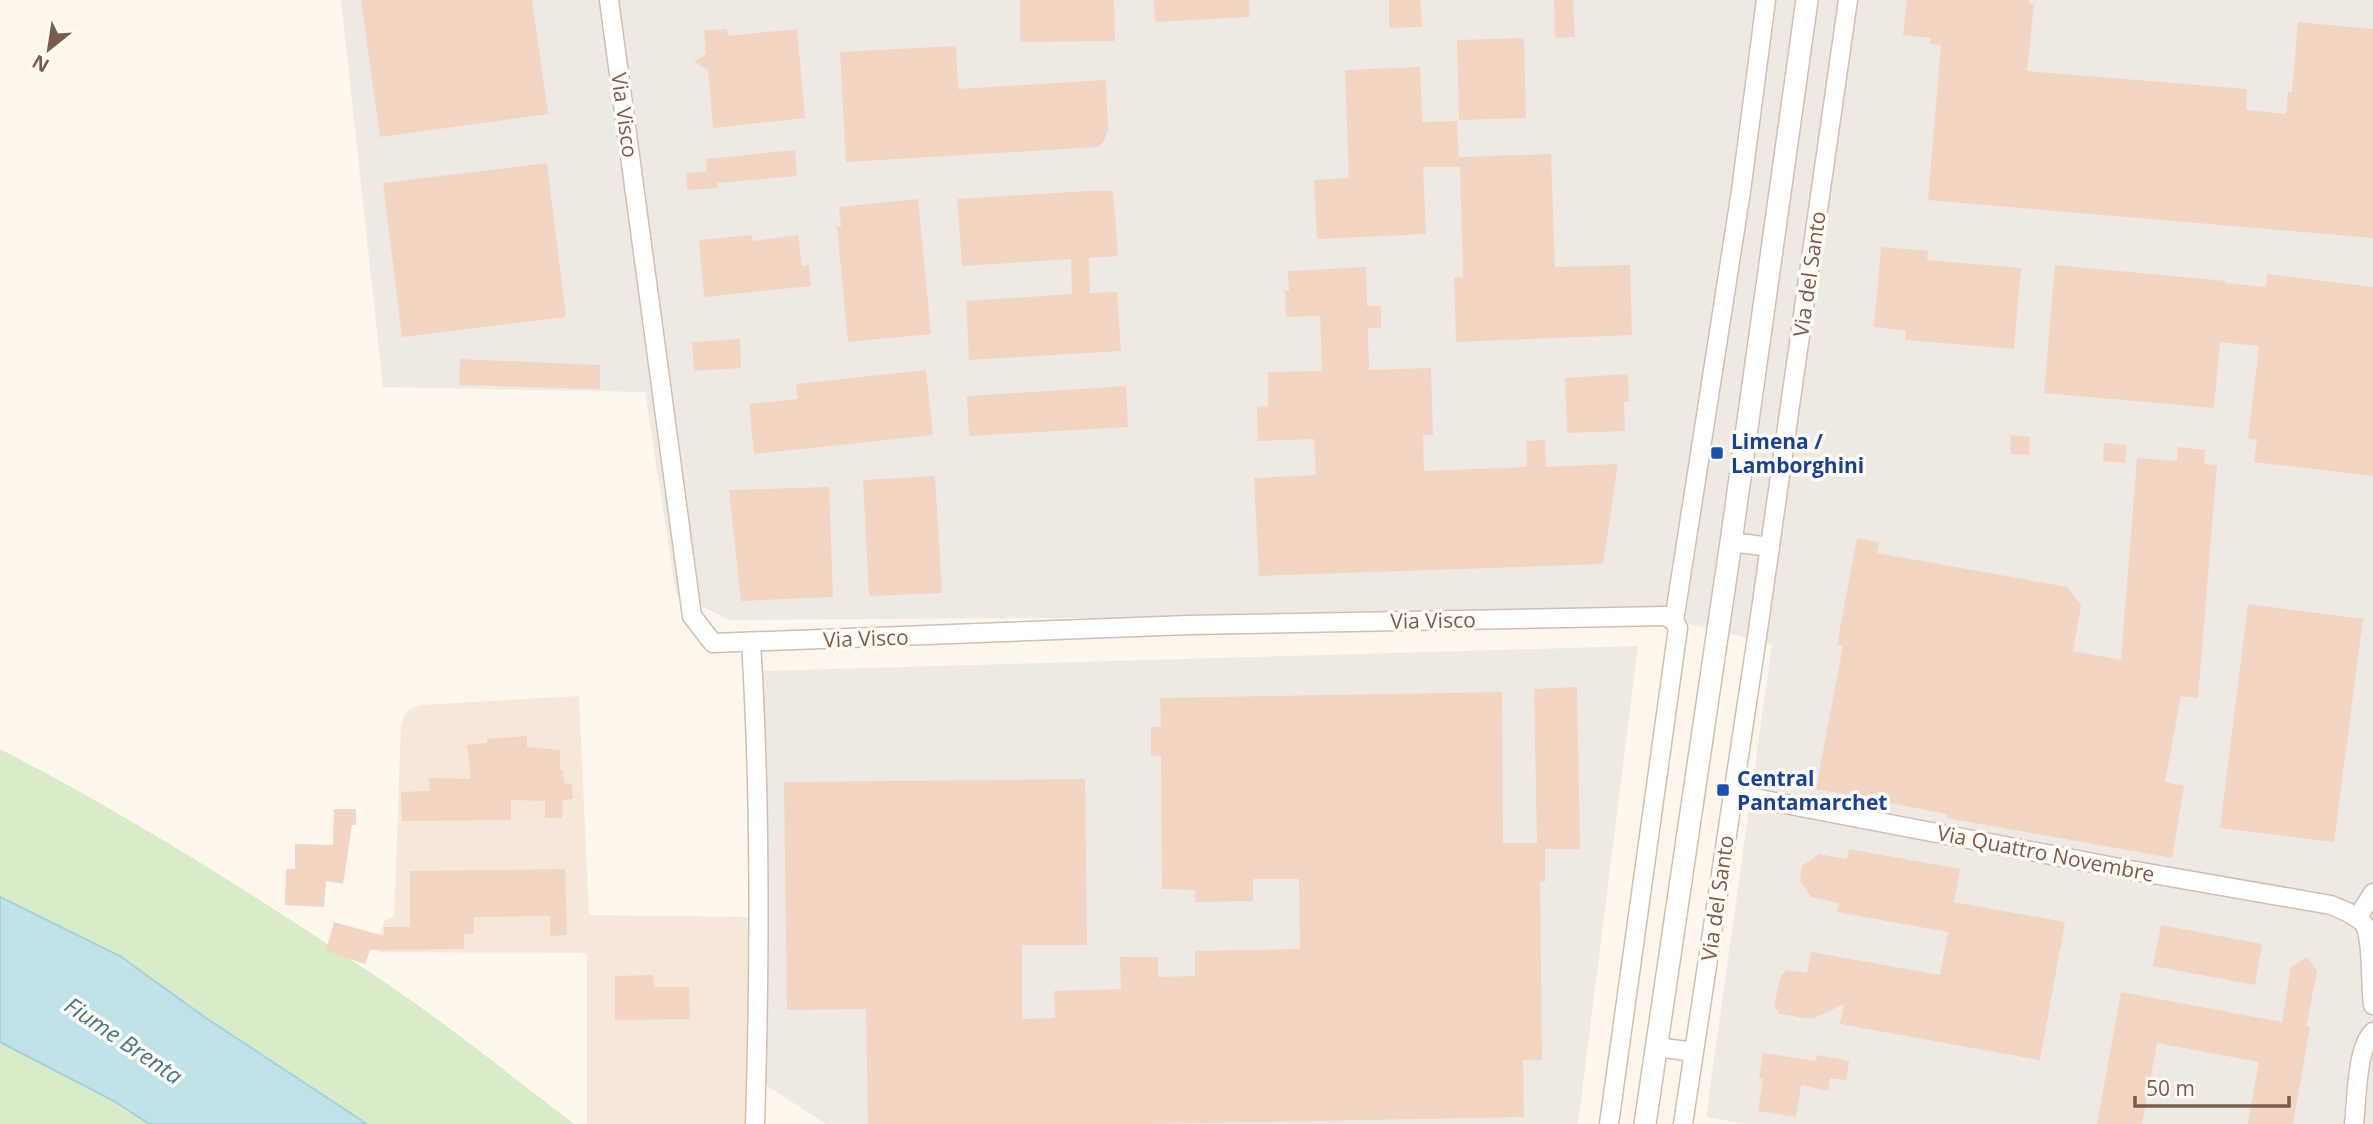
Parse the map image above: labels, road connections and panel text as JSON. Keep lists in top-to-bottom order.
{
  "streets": {
    "street": ["Via Visco", "Via del Santo", "Via Quattro Novembre"]
  },
  "crossings": [
    ["Via del Santo", "Via Quattro Novembre"]
  ],
  "water": ["Fiume Brenta"],
  "places": {
    "transit": ["Limena / Lamborghini", "Central Pantamarchet"]
  },
  "scale_bar": "50 m",
  "north": "bottom left"
}
